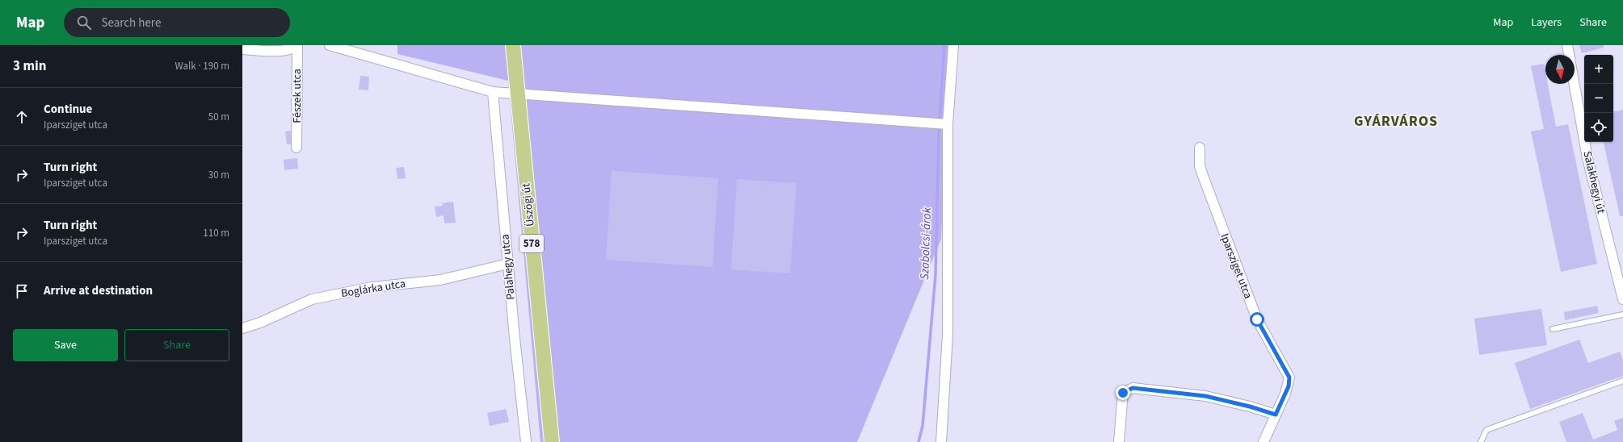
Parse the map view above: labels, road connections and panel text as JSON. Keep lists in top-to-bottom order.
{
  "streets": {
    "main road": ["Üszögi út", "578"],
    "street": [
      "Fészek utca",
      "Salakhegyi út",
      "Iparsziget utca",
      "Palahegy utca",
      "Boglárka utca"
    ]
  },
  "crossings": [
    ["Palahegy utca", "Boglárka utca"]
  ],
  "districts": ["GYÁRVÁROS"],
  "water": ["Szabolcsi-árok"],
  "north": "bottom",
  "page": {
    "header": "Map",
    "search": "Search here",
    "nav": ["Map", "Layers", "Share"],
    "heading": ["3 min", "Walk · 190 m"],
    "map_buttons": ["+", "−"],
    "list": [
      ["Continue", "Iparsziget utca", "50 m"],
      ["Turn right", "Iparsziget utca", "30 m"],
      ["Turn right", "Iparsziget utca", "110 m"],
      "Arrive at destination"
    ],
    "buttons": ["Save", "Share"]
  }
}
